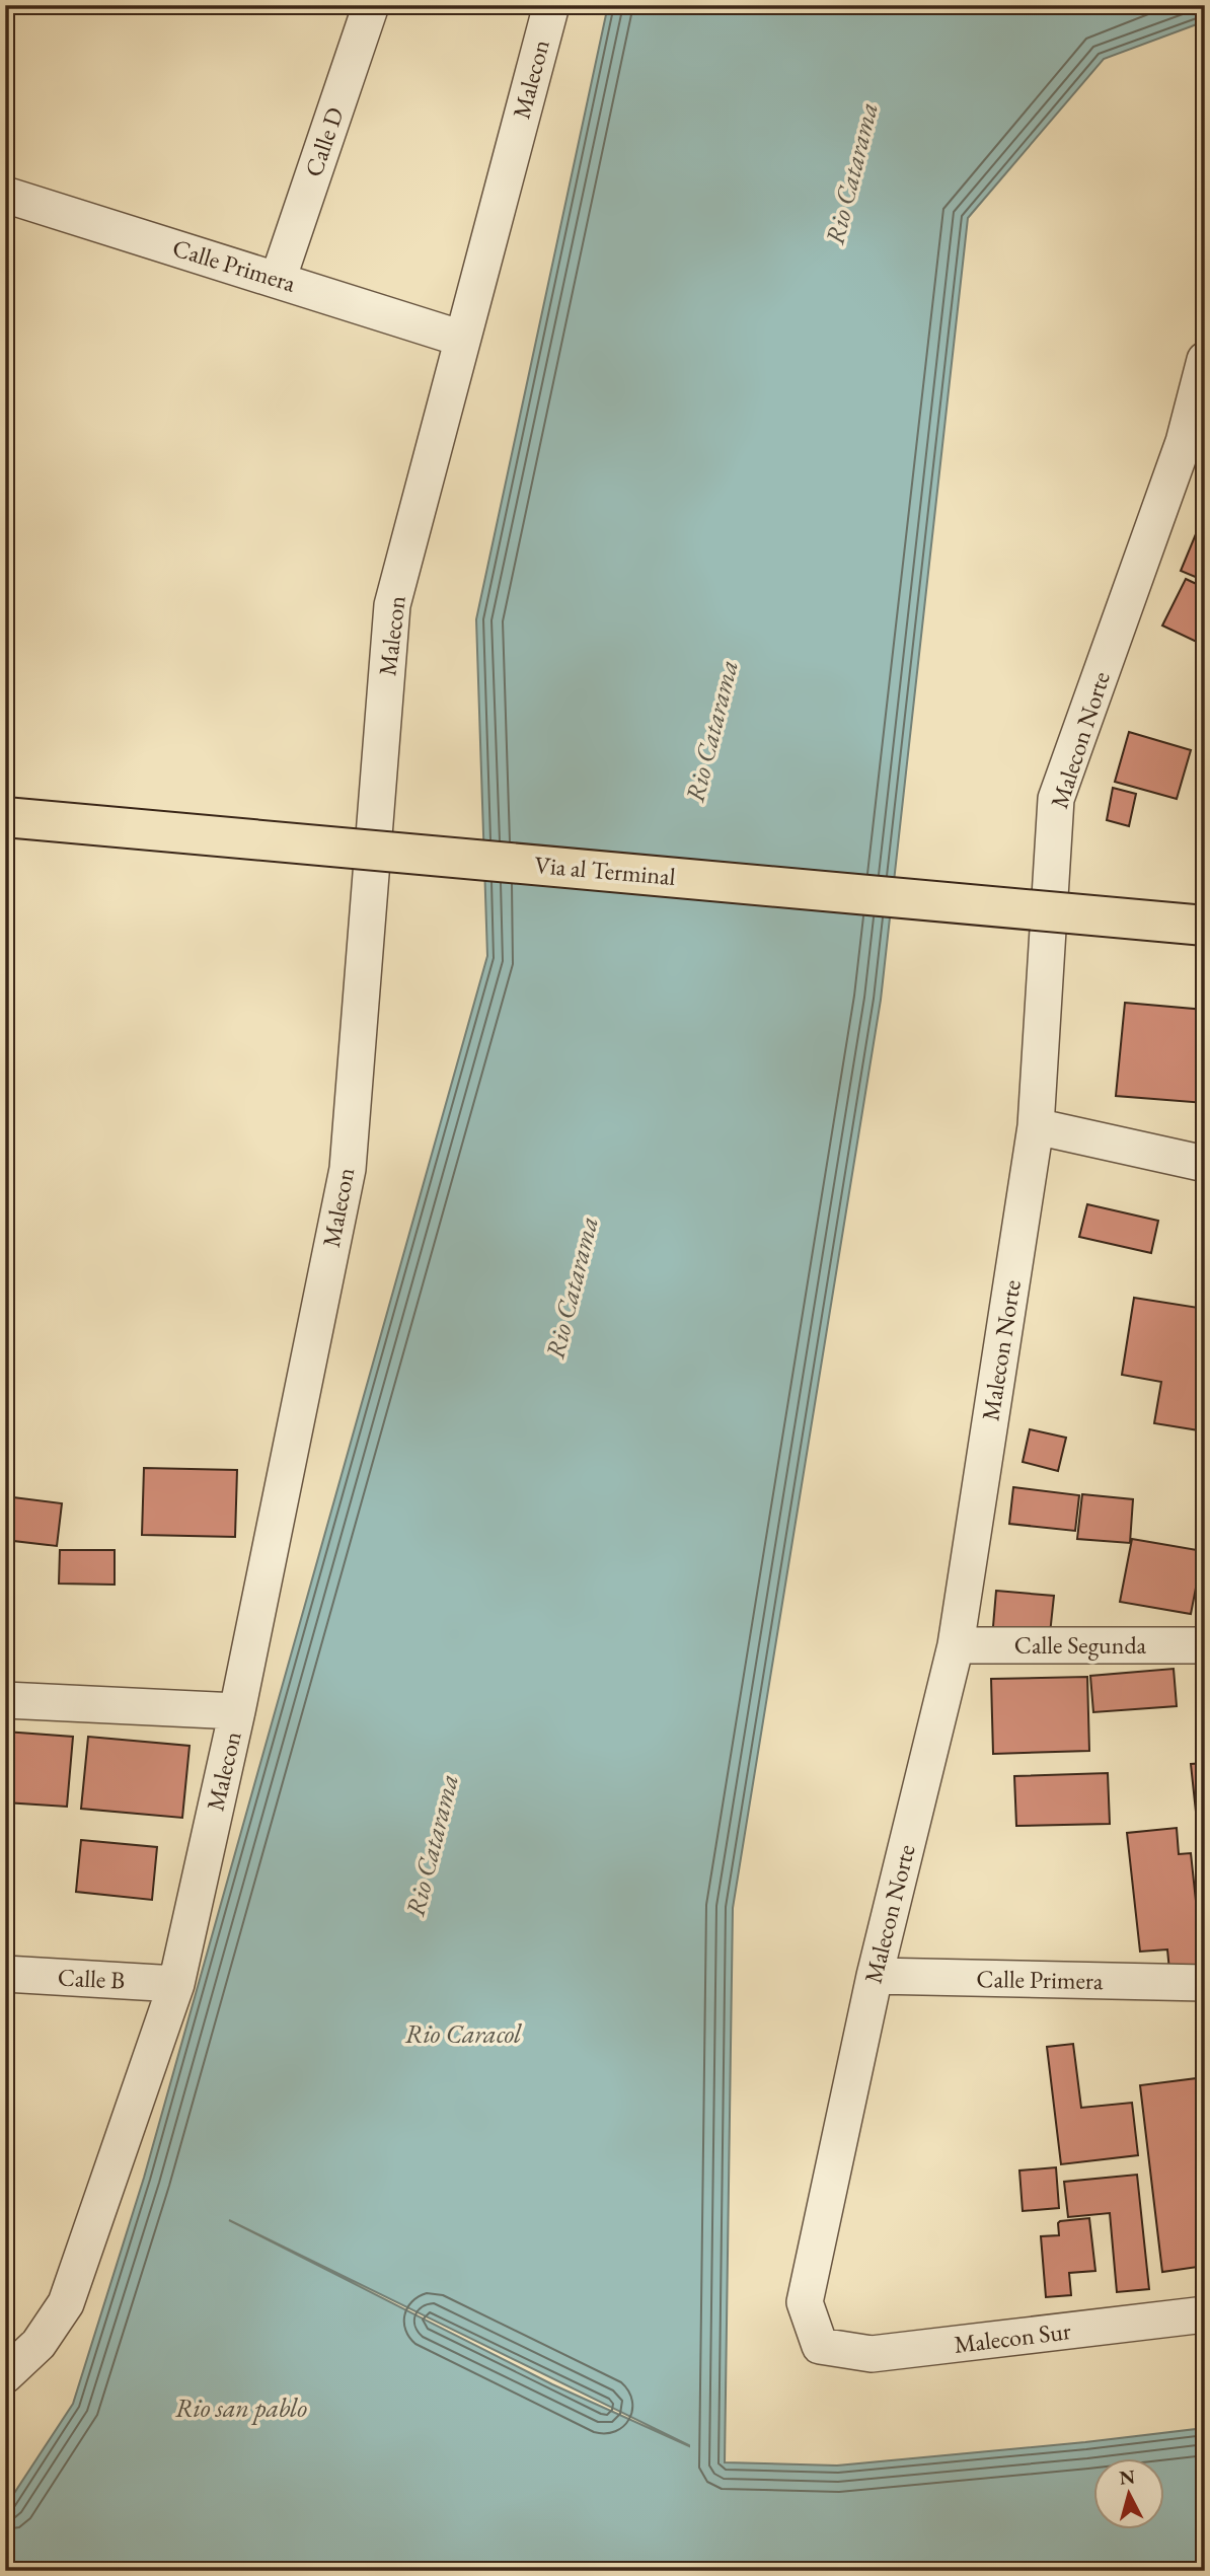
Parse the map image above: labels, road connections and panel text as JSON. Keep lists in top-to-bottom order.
{
  "streets": {
    "highway": ["Via al Terminal"],
    "street": [
      "Malecon",
      "Calle D",
      "Calle Primera",
      "Malecon Norte",
      "Calle Segunda",
      "Calle B",
      "Malecon Sur"
    ]
  },
  "crossings": [
    ["Malecon", "Calle Primera"],
    ["Malecon", "Calle B"],
    ["Calle D", "Calle Primera"],
    ["Calle Primera", "Malecon Norte"],
    ["Malecon Norte", "Calle Segunda"],
    ["Malecon Norte", "Malecon Sur"]
  ],
  "water": ["Rio Catarama", "Rio Caracol", "Rio san pablo"],
  "north": "top"
}
